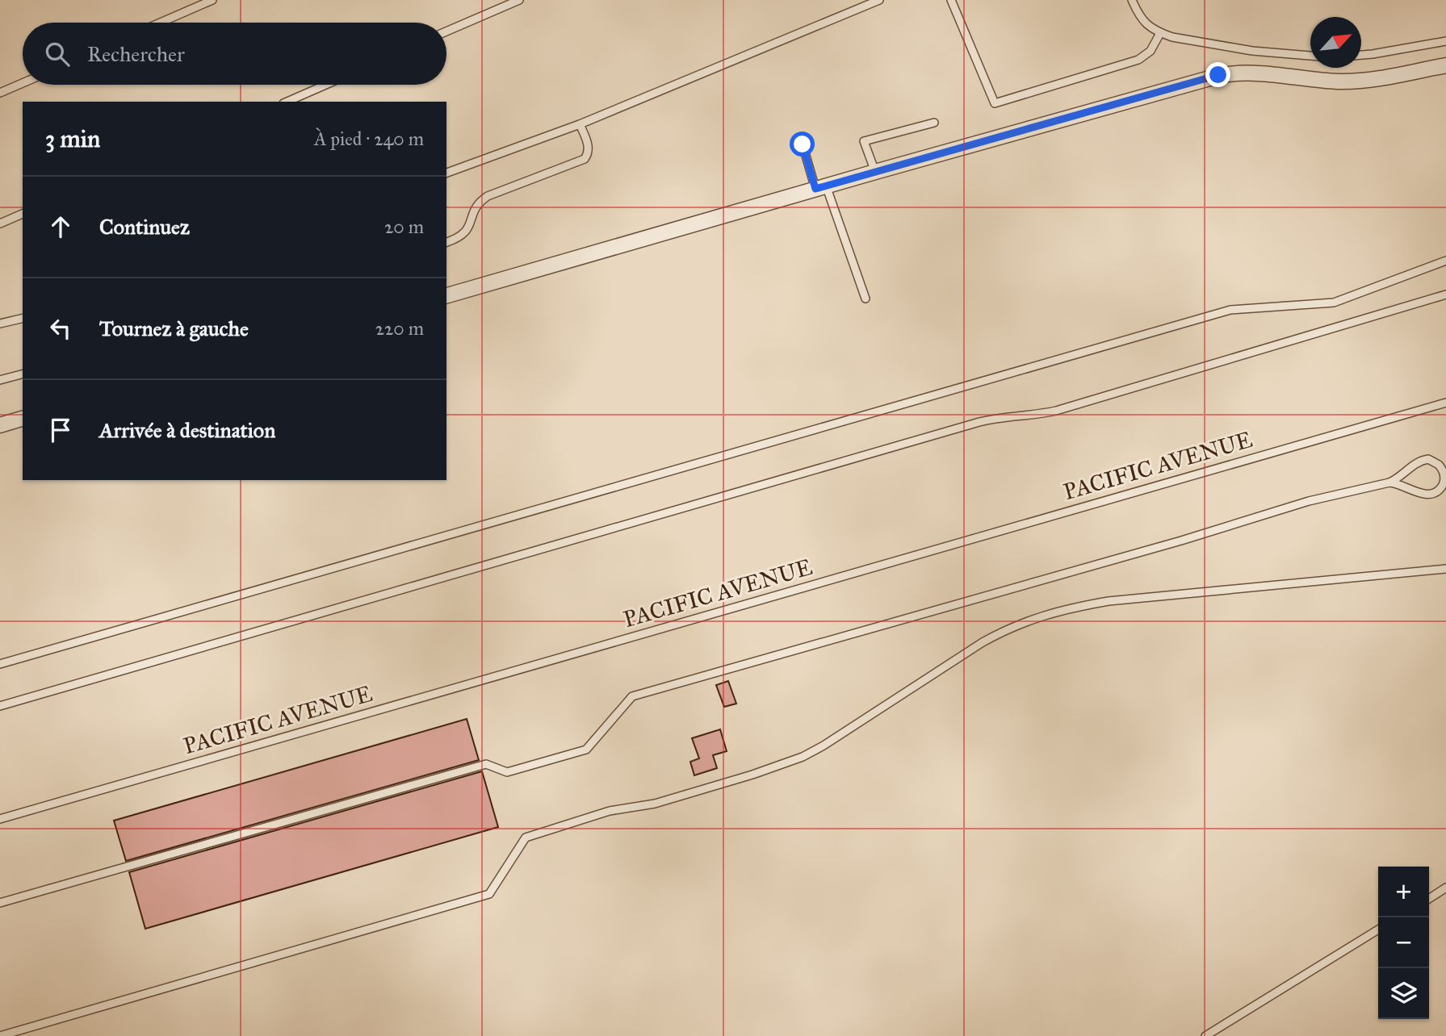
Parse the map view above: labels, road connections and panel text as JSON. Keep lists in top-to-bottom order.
{
  "streets": {
    "lane": ["PACIFIC AVENUE"]
  },
  "north": "top right",
  "page": {
    "search": "Rechercher",
    "heading": ["3 min", "À pied · 240 m"],
    "list": [
      ["Continuez", "20 m"],
      ["Tournez à gauche", "220 m"],
      "Arrivée à destination"
    ],
    "map_buttons": ["+", "−"]
  }
}
